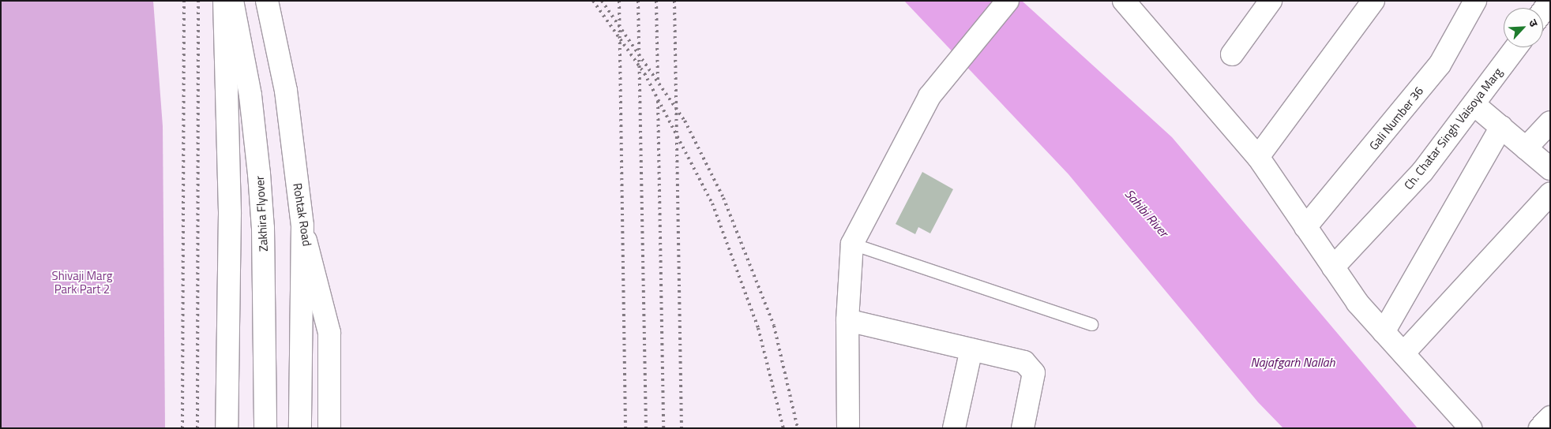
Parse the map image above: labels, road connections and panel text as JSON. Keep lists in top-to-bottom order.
{
  "streets": {
    "street": [
      "Gali Number 36",
      "Ch. Chatar Singh Vaisoya Marg",
      "Zakhira Flyover",
      "Rohtak Road"
    ]
  },
  "water": ["Sahibi River", "Najafgarh Nallah"],
  "parks": ["Shivaji Marg Park Part 2"],
  "north": "top right"
}
